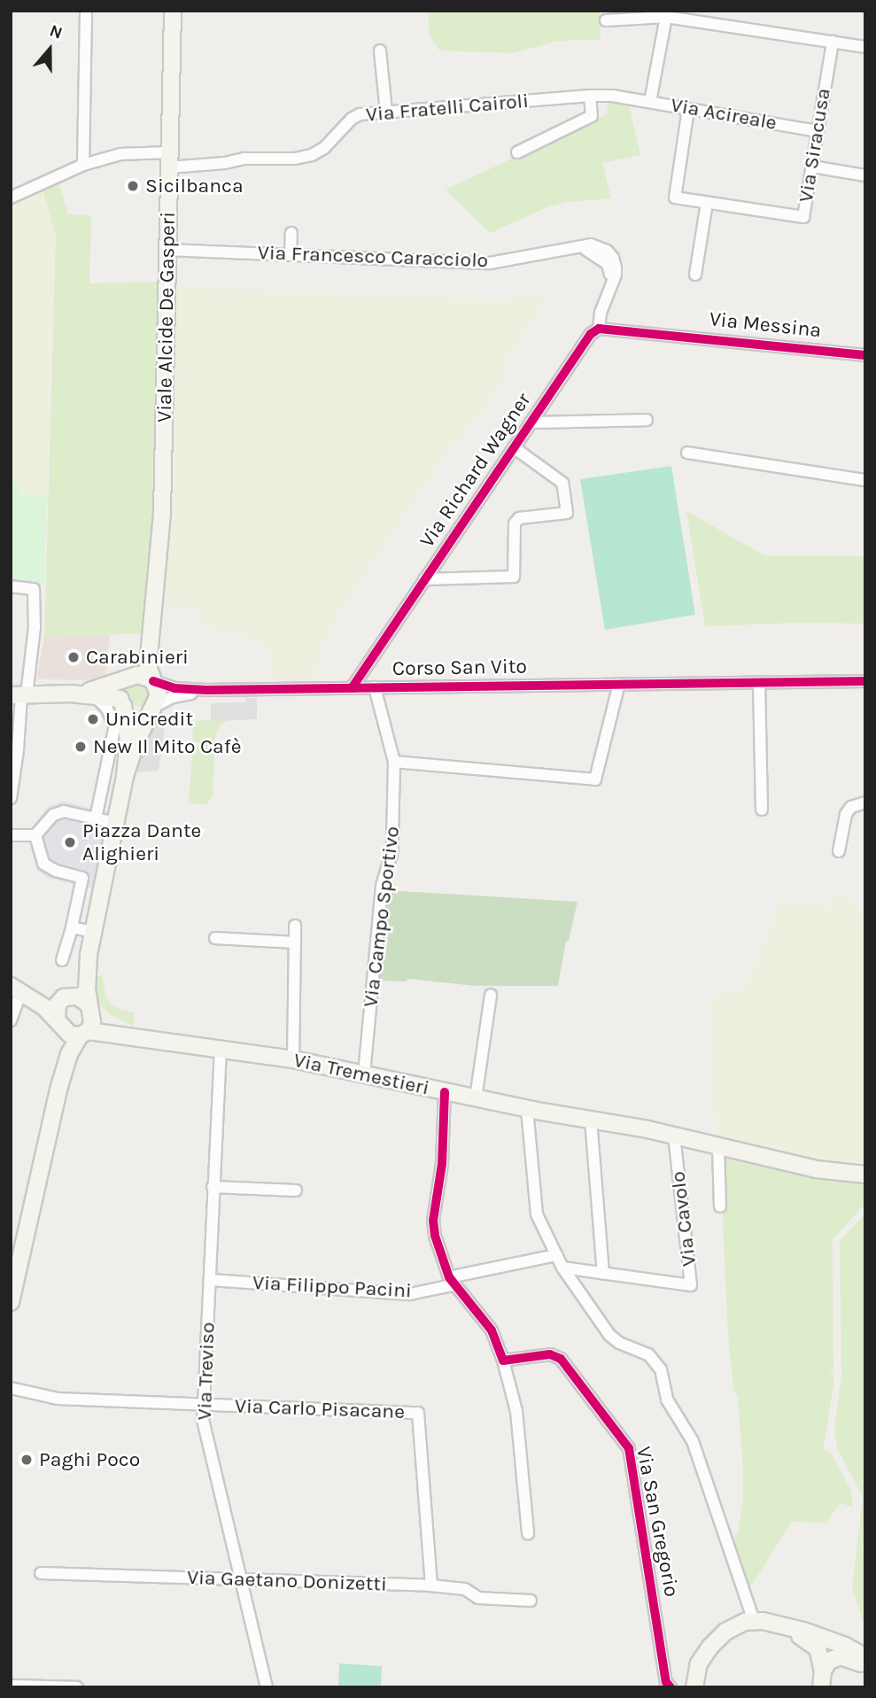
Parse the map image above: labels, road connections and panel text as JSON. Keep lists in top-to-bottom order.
{
  "streets": {
    "main road": ["Viale Alcide De Gasperi", "Via Tremestieri"],
    "street": [
      "Via Fratelli Cairoli",
      "Via Acireale",
      "Via Siracusa",
      "Via Francesco Caracciolo",
      "Via Messina",
      "Via Richard Wagner",
      "Corso San Vito",
      "Via Campo Sportivo",
      "Via Cavolo",
      "Via Filippo Pacini",
      "Via Treviso",
      "Via Carlo Pisacane",
      "Via San Gregorio",
      "Via Gaetano Donizetti"
    ]
  },
  "crossings": [
    ["Via Fratelli Cairoli", "Via Acireale"],
    ["Via Fratelli Cairoli", "Viale Alcide De Gasperi"],
    ["Via Acireale", "Via Siracusa"],
    ["Via Francesco Caracciolo", "Viale Alcide De Gasperi"],
    ["Via Francesco Caracciolo", "Via Messina"],
    ["Via Francesco Caracciolo", "Via Richard Wagner"],
    ["Via Messina", "Via Richard Wagner"],
    ["Via Richard Wagner", "Corso San Vito"],
    ["Corso San Vito", "Via Campo Sportivo"],
    ["Via Campo Sportivo", "Via Tremestieri"],
    ["Via Tremestieri", "Via Cavolo"],
    ["Via Tremestieri", "Via Treviso"],
    ["Via Filippo Pacini", "Via Treviso"],
    ["Via Treviso", "Via Carlo Pisacane"],
    ["Via Treviso", "Via Gaetano Donizetti"],
    ["Via Carlo Pisacane", "Via Gaetano Donizetti"]
  ],
  "places": [
    "Sicilbanca",
    "Carabinieri",
    "UniCredit",
    "New Il Mito Cafè",
    "Piazza Dante Alighieri",
    "Paghi Poco"
  ],
  "north": "top"
}
